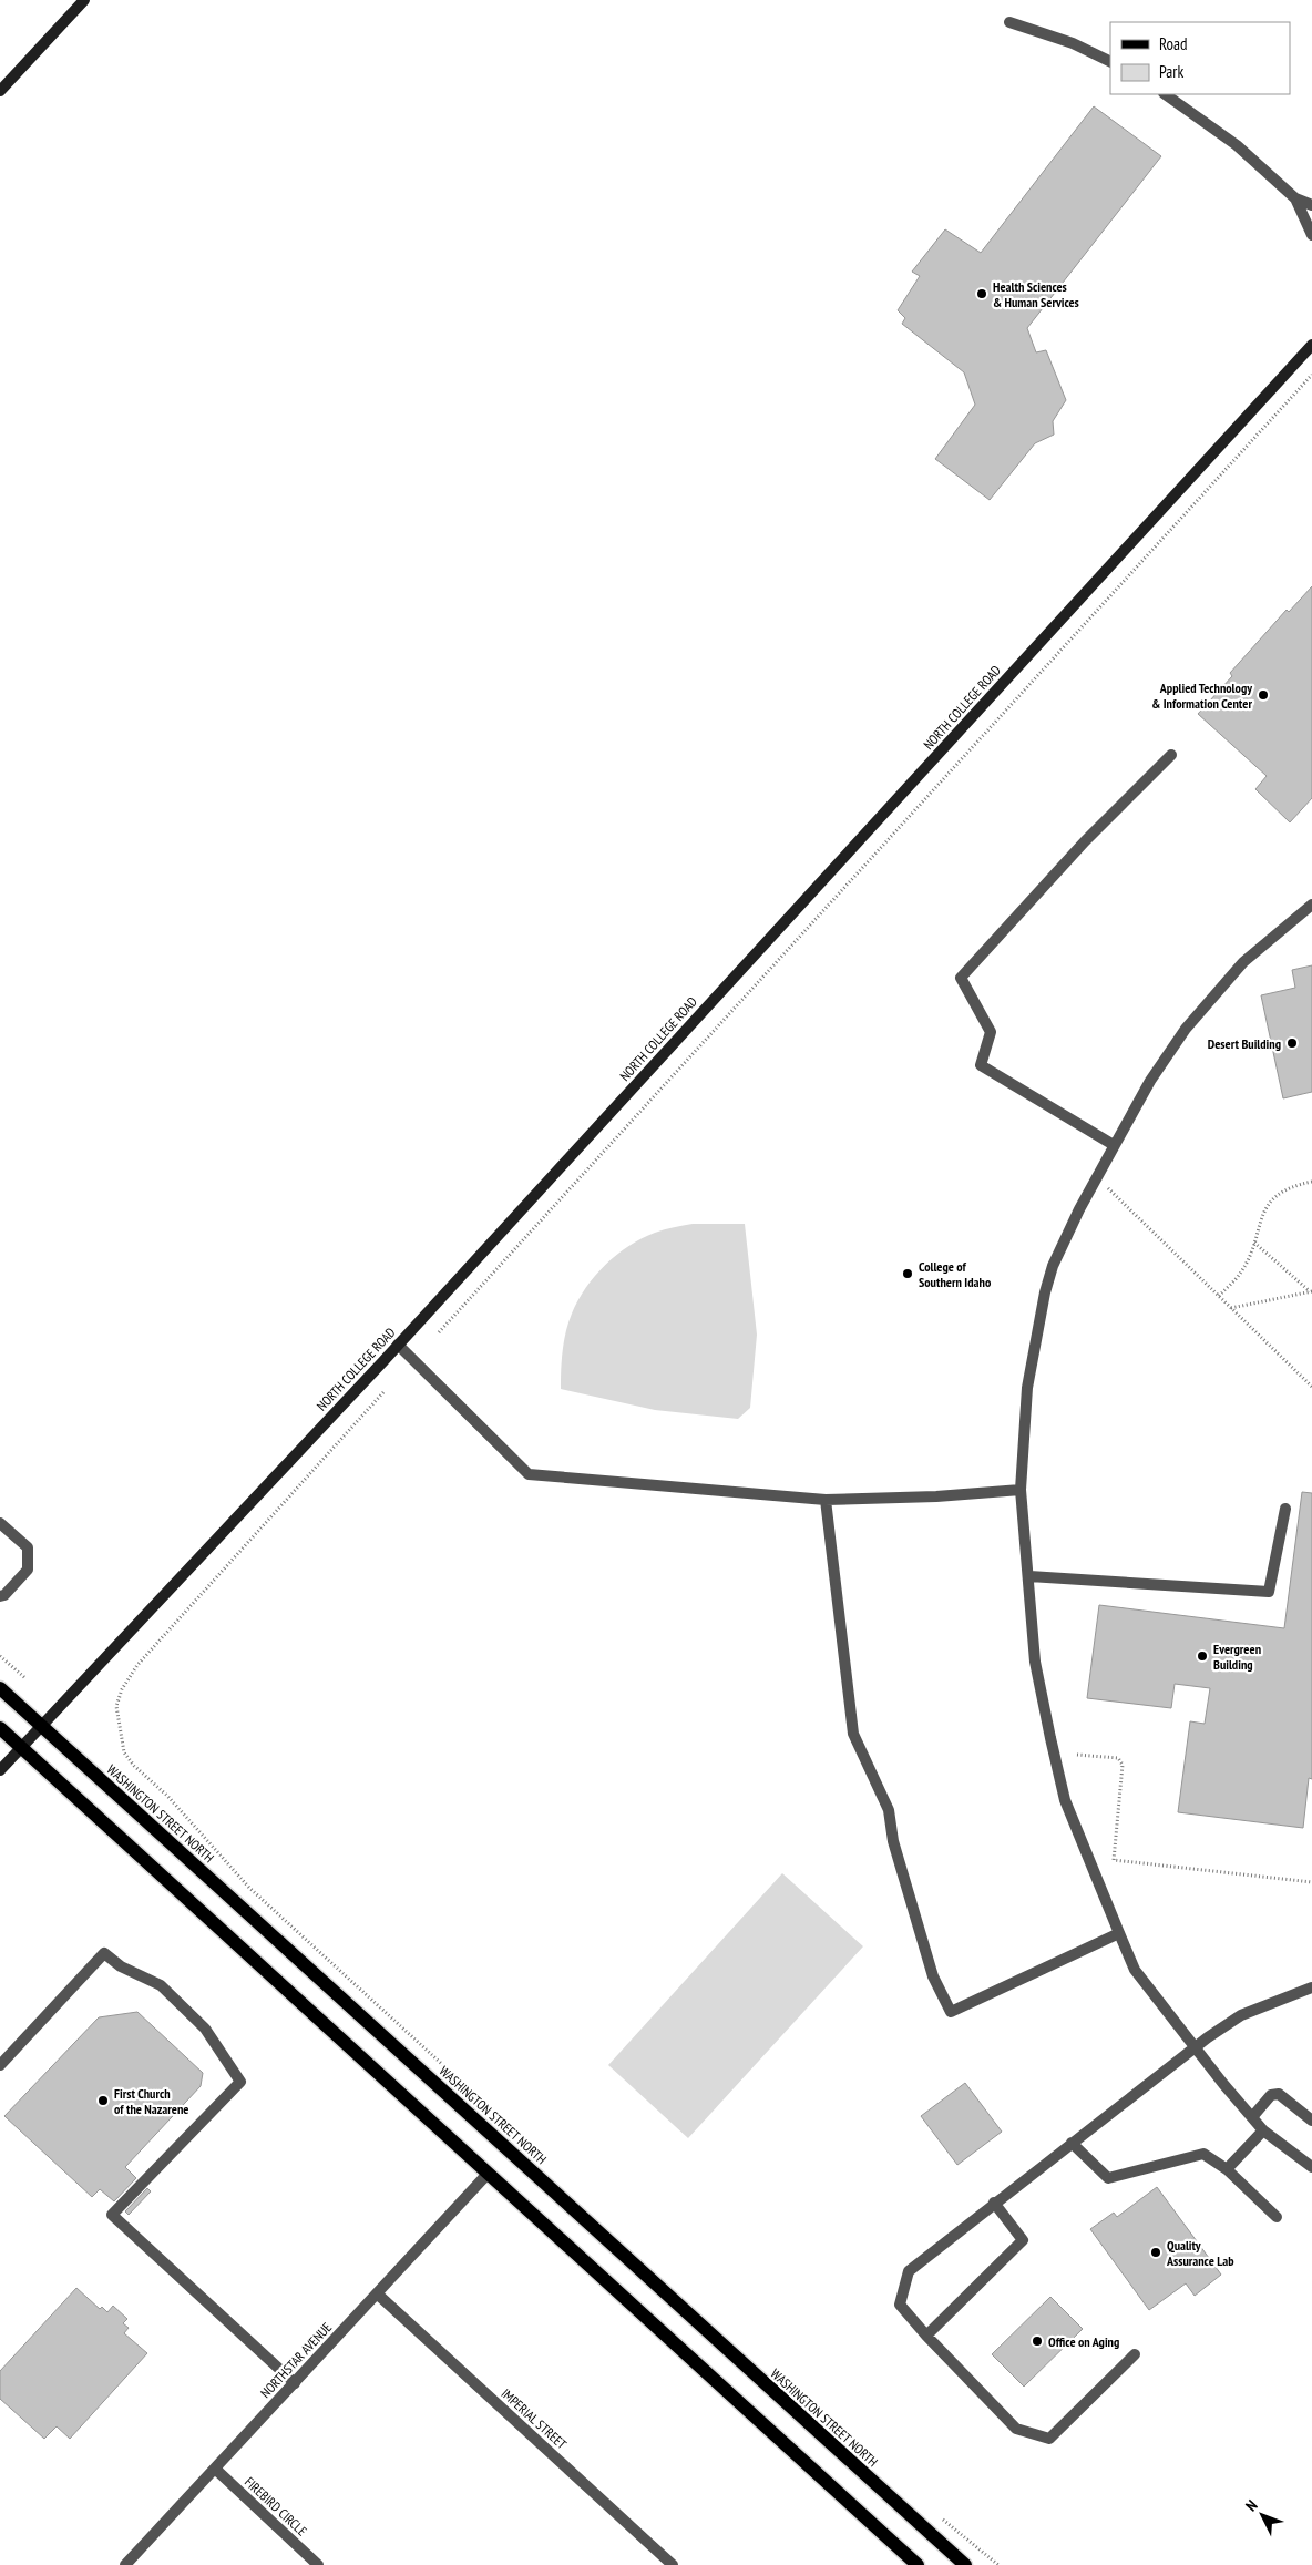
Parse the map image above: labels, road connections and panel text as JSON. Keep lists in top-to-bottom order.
{
  "streets": {
    "main road": ["WASHINGTON STREET NORTH"],
    "street": [
      "NORTH COLLEGE ROAD",
      "NORTHSTAR AVENUE",
      "IMPERIAL STREET",
      "FIREBIRD CIRCLE"
    ]
  },
  "crossings": [
    ["NORTH COLLEGE ROAD", "WASHINGTON STREET NORTH"],
    ["NORTHSTAR AVENUE", "IMPERIAL STREET"],
    ["NORTHSTAR AVENUE", "FIREBIRD CIRCLE"]
  ],
  "places": [
    "Health Sciences & Human Services",
    "Applied Technology & Information Center",
    "Desert Building",
    "College of Southern Idaho",
    "Evergreen Building",
    "First Church of the Nazarene",
    "Quality Assurance Lab",
    "Office on Aging"
  ],
  "legend": ["Road", "Park"],
  "north": "top left"
}
